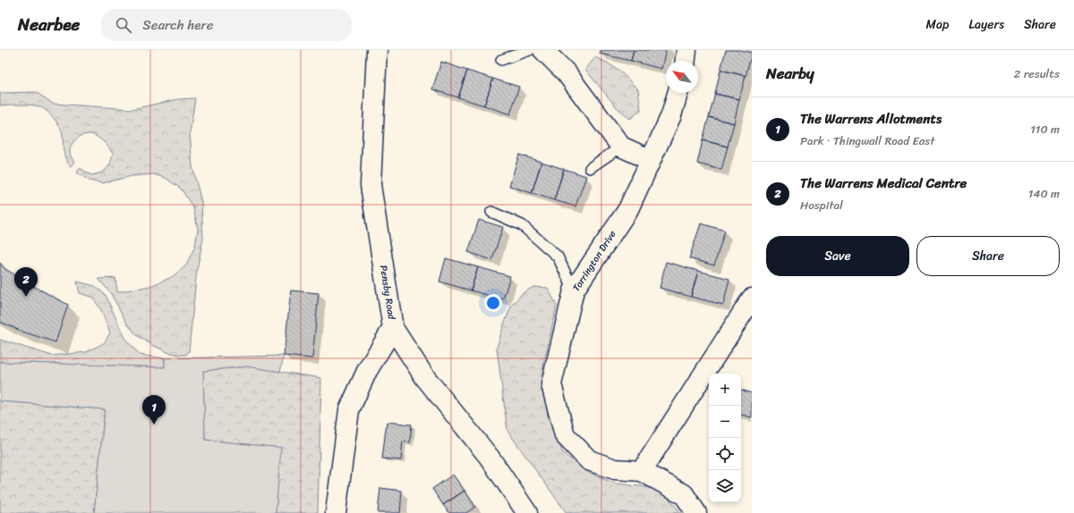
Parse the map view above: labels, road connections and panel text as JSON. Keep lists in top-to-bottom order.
{
  "streets": {
    "street": ["Torrington Drive", "Pensby Road"]
  },
  "north": "top left",
  "page": {
    "header": "Nearbee",
    "search": "Search here",
    "nav": ["Map", "Layers", "Share"],
    "heading": ["Nearby", "2 results"],
    "list": [
      {
        "mark": "1",
        "name": "The Warrens Allotments",
        "note": "Park · Thingwall Road East",
        "value": "110 m"
      },
      {
        "mark": "2",
        "name": "The Warrens Medical Centre",
        "note": "Hospital",
        "value": "140 m"
      }
    ],
    "buttons": ["Save", "Share"],
    "pins": ["2", "1"],
    "map_buttons": ["+", "−"]
  }
}
